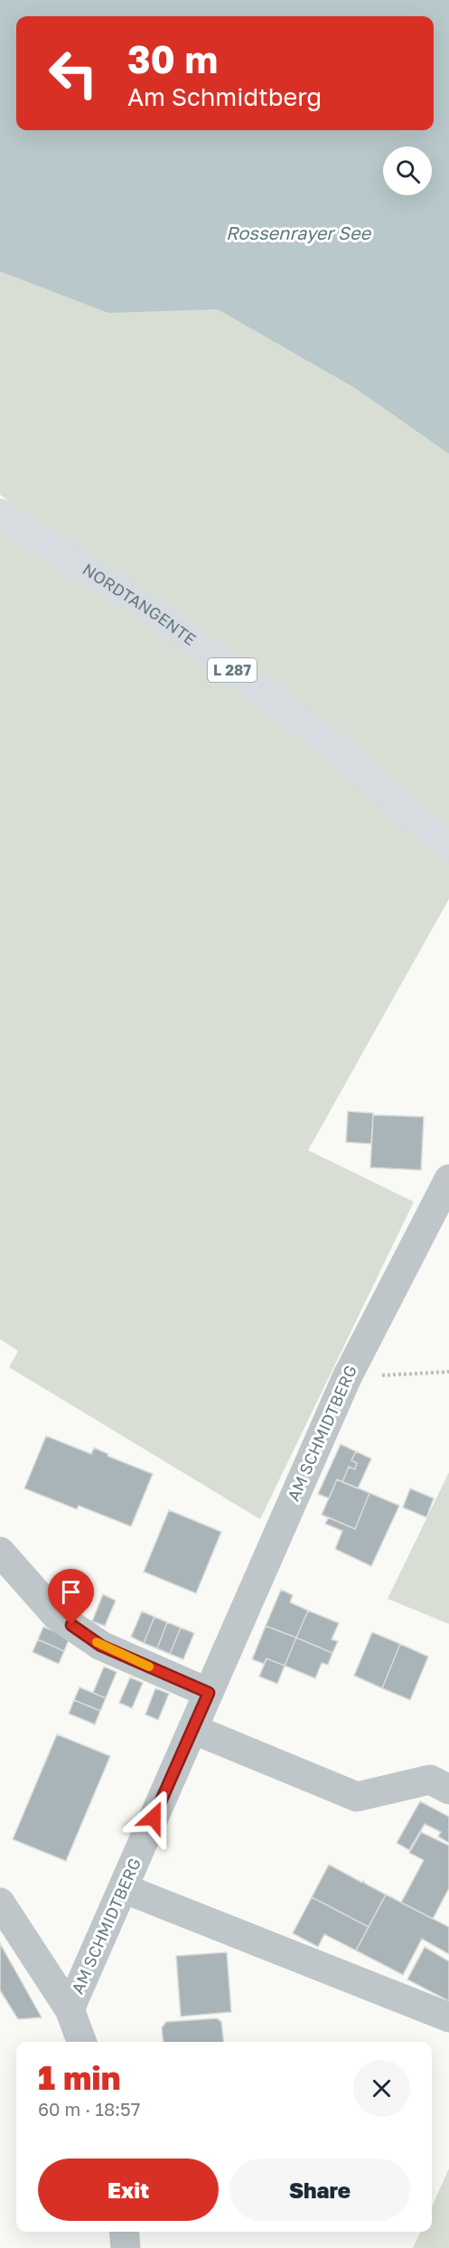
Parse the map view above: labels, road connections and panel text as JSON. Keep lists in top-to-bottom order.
{
  "streets": {
    "main road": ["NORDTANGENTE", "L 287"],
    "street": ["AM SCHMIDTBERG"]
  },
  "water": ["Rossenrayer See"],
  "page": {
    "turn": ["30 m", "Am Schmidtberg"],
    "heading": ["1 min", "60 m · 18:57"],
    "buttons": ["Exit", "Share"]
  }
}
